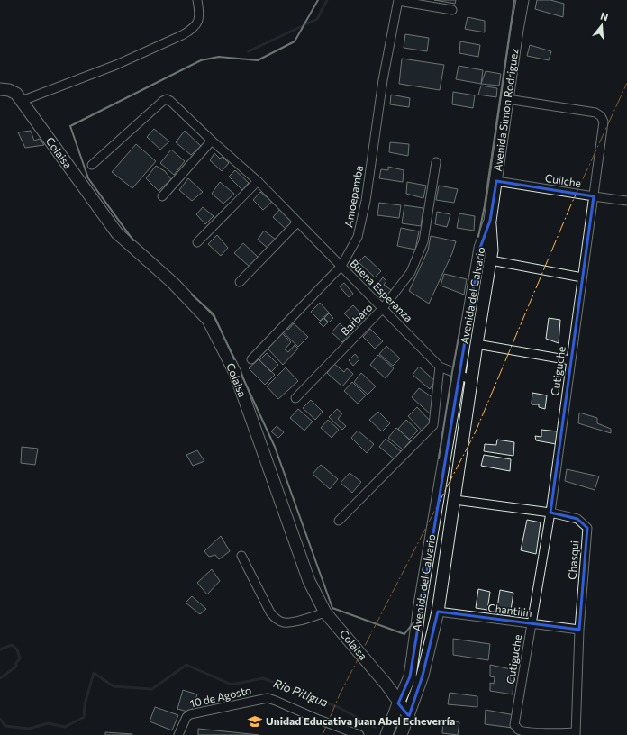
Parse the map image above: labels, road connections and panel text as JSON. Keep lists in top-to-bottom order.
{
  "streets": {
    "street": [
      "Avenida Simon Rodriguez",
      "Colaisa",
      "Cuilche",
      "Amoepamba",
      "Buena Esperanza",
      "Avenida del Calvario",
      "Barbaro",
      "Cutiguche",
      "Chasqui",
      "Chantilin",
      "10 de Agosto"
    ]
  },
  "crossings": [
    ["Avenida Simon Rodriguez", "Cuilche"],
    ["Avenida Simon Rodriguez", "Avenida del Calvario"],
    ["Avenida Simon Rodriguez", "Cutiguche"],
    ["Colaisa", "Avenida del Calvario"],
    ["Cuilche", "Cutiguche"],
    ["Amoepamba", "Buena Esperanza"],
    ["Buena Esperanza", "Barbaro"],
    ["Avenida del Calvario", "Chasqui"],
    ["Avenida del Calvario", "Chantilin"],
    ["Cutiguche", "Chasqui"],
    ["Cutiguche", "Chantilin"],
    ["Chasqui", "Chantilin"]
  ],
  "water": ["Rio Pitigua"],
  "places": {
    "school or university": ["Unidad Educativa Juan Abel Echeverría"]
  },
  "north": "top"
}
